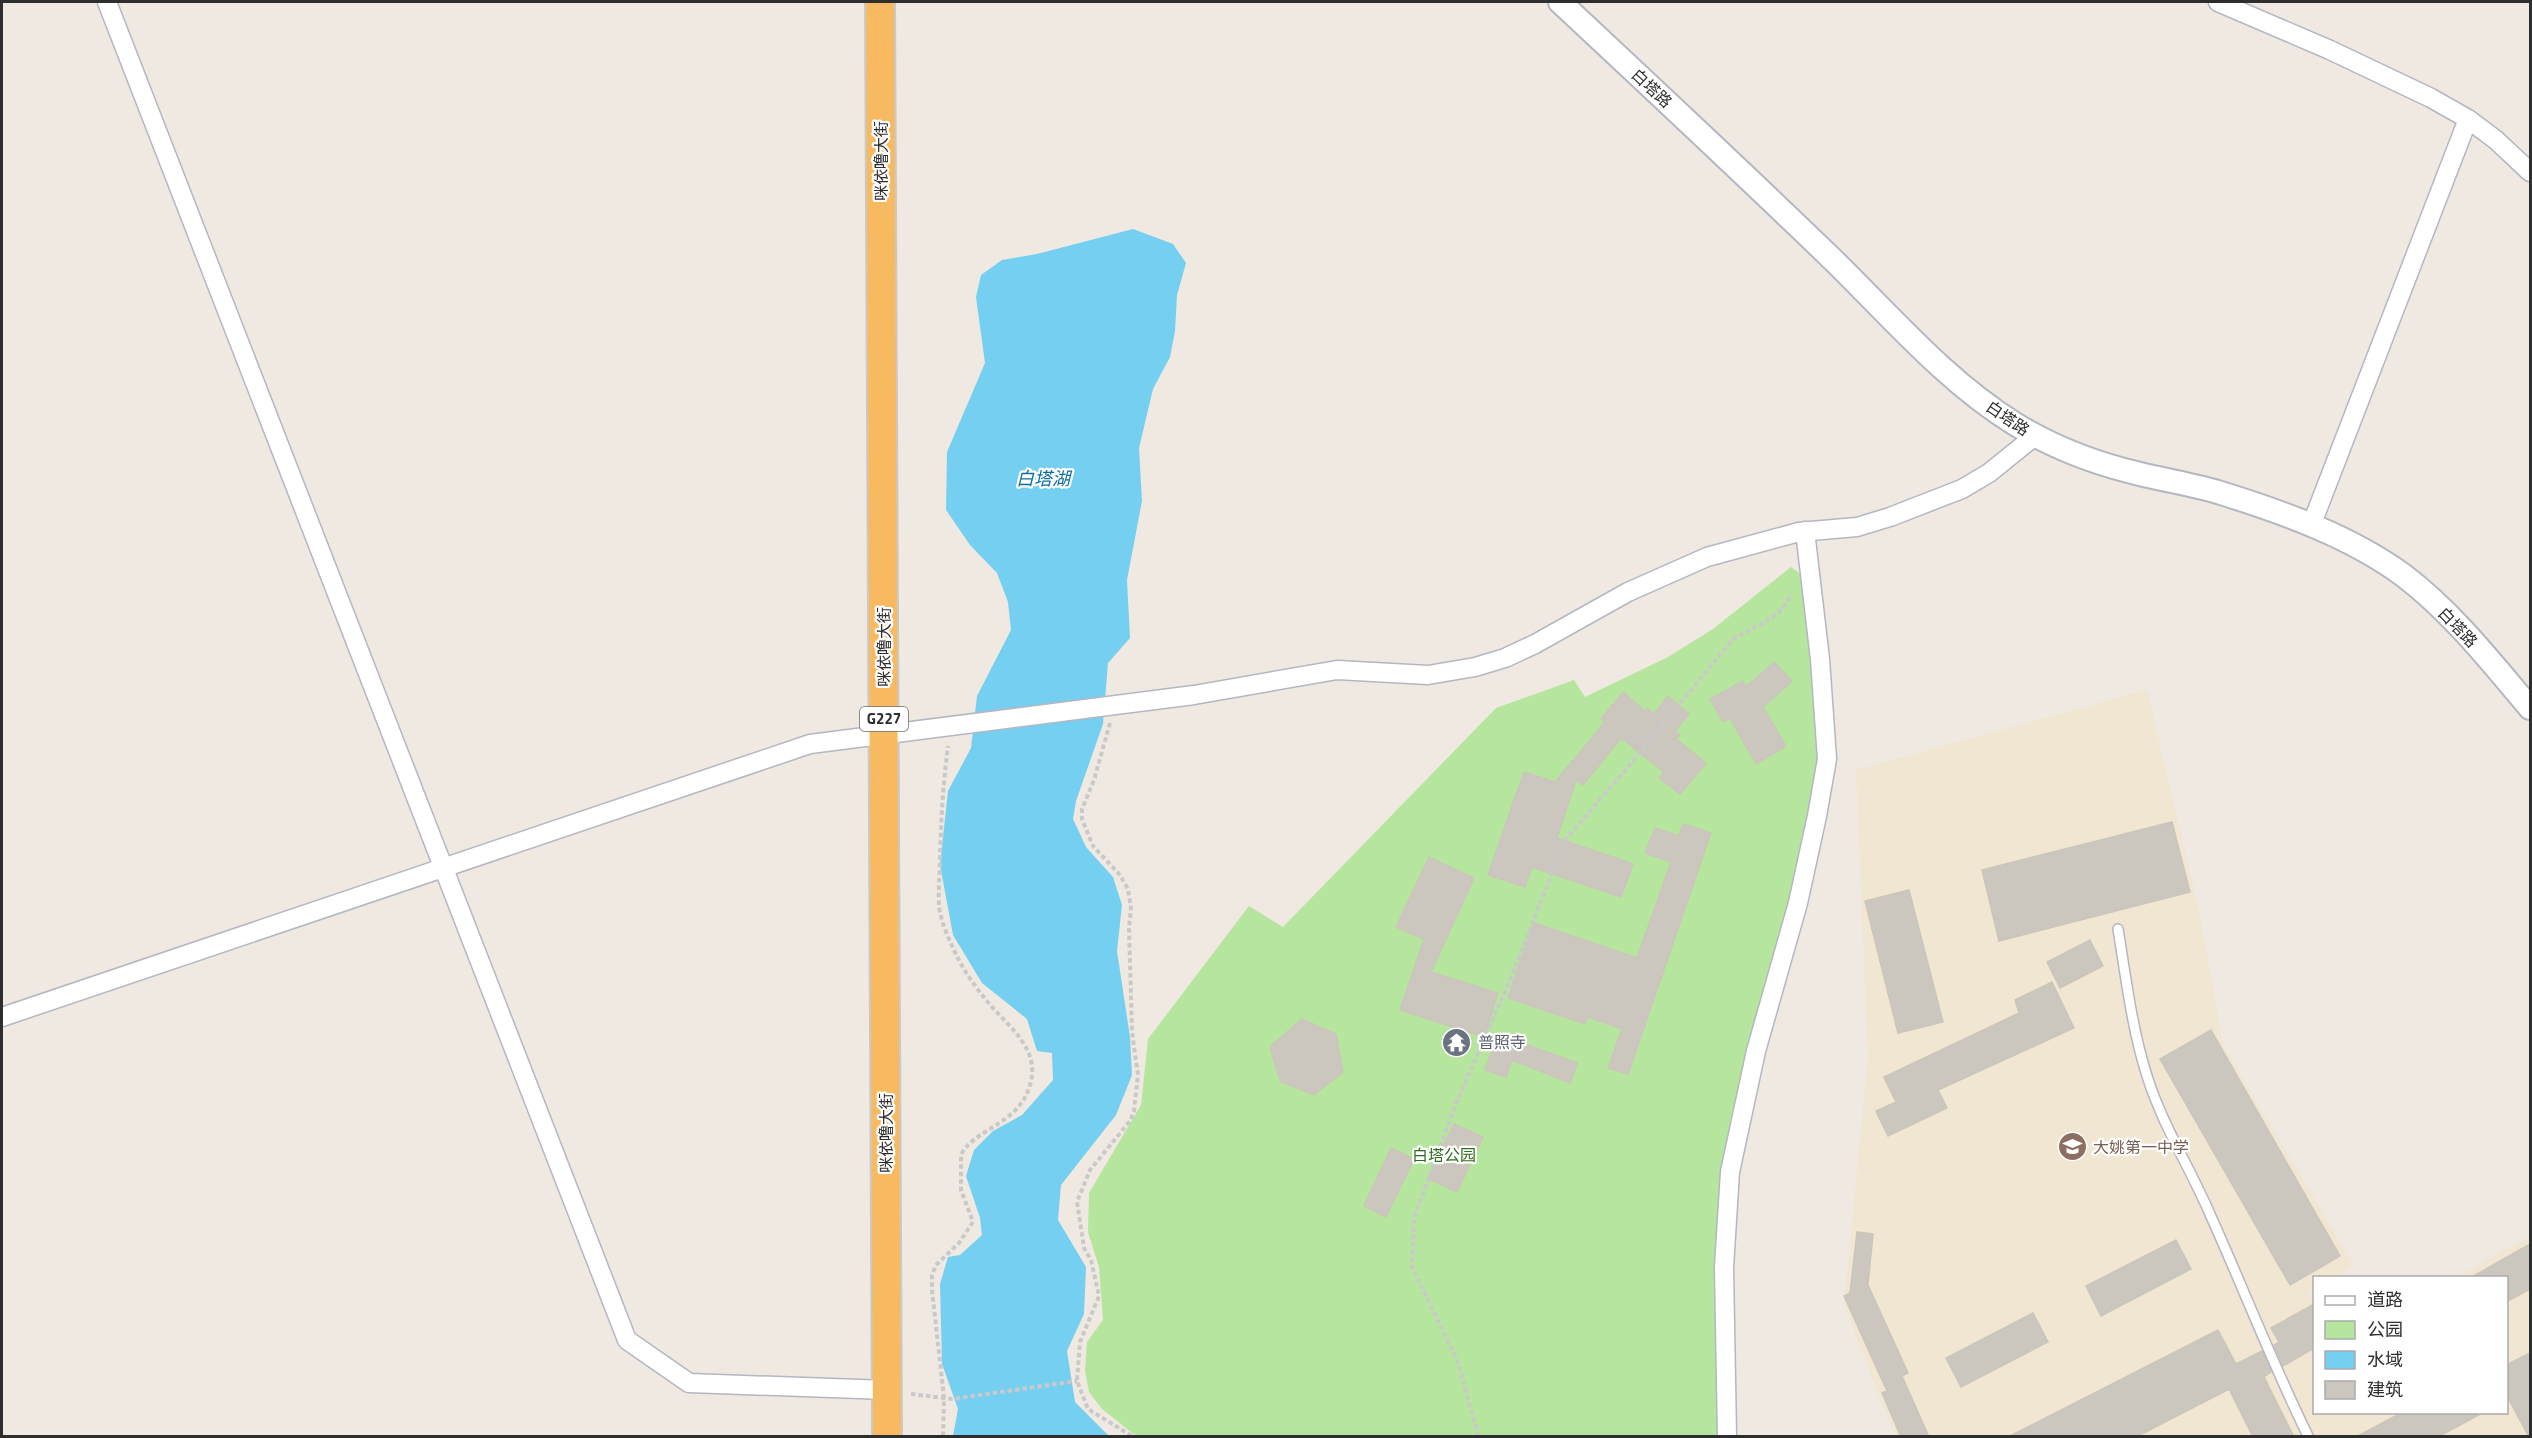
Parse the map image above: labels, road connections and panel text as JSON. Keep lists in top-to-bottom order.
{
  "streets": {
    "highway": ["咪依噜大街", "G227"],
    "street": ["白塔路"]
  },
  "water": ["白塔湖"],
  "parks": ["白塔公园"],
  "places": {
    "temple": ["普照寺"],
    "school or university": ["大姚第一中学"]
  },
  "legend": [
    "道路",
    "公园",
    "水域",
    "建筑"
  ]
}
